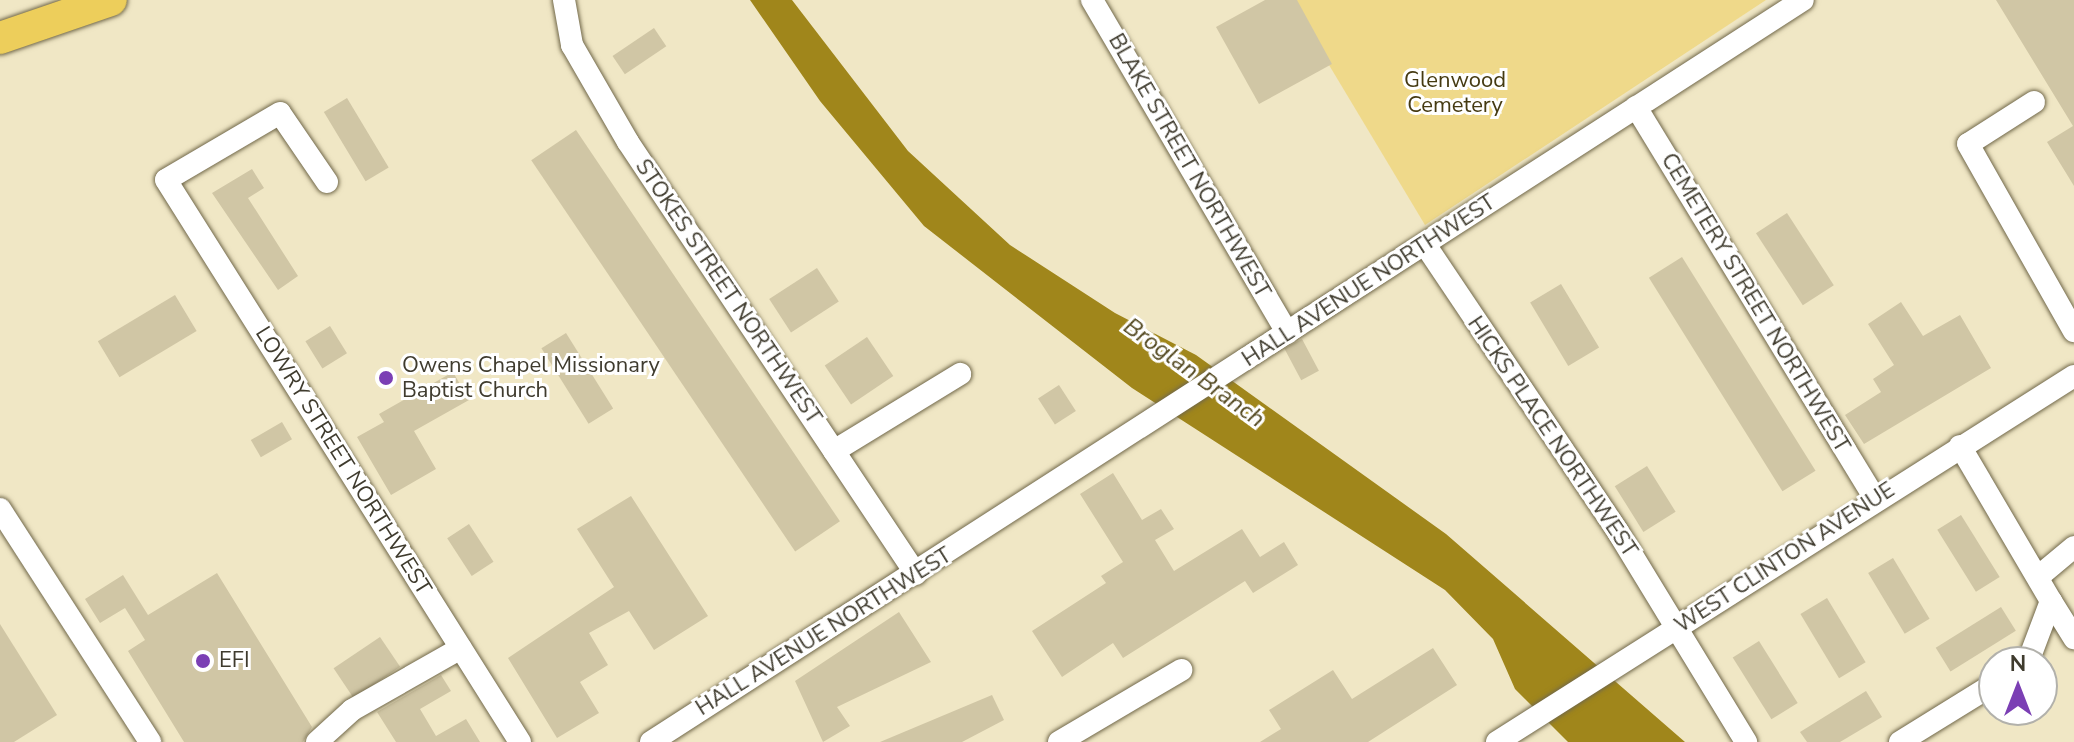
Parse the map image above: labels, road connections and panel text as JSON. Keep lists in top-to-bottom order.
{
  "streets": {
    "street": [
      "BLAKE STREET NORTHWEST",
      "HALL AVENUE NORTHWEST",
      "STOKES STREET NORTHWEST",
      "CEMETERY STREET NORTHWEST",
      "HICKS PLACE NORTHWEST",
      "LOWRY STREET NORTHWEST",
      "WEST CLINTON AVENUE"
    ]
  },
  "crossings": [
    ["BLAKE STREET NORTHWEST", "HALL AVENUE NORTHWEST"],
    ["HALL AVENUE NORTHWEST", "STOKES STREET NORTHWEST"],
    ["HALL AVENUE NORTHWEST", "CEMETERY STREET NORTHWEST"],
    ["HALL AVENUE NORTHWEST", "HICKS PLACE NORTHWEST"],
    ["CEMETERY STREET NORTHWEST", "WEST CLINTON AVENUE"],
    ["HICKS PLACE NORTHWEST", "WEST CLINTON AVENUE"]
  ],
  "water": ["Broglan Branch"],
  "parks": ["Glenwood Cemetery"],
  "places": ["Owens Chapel Missionary Baptist Church", "EFI"],
  "north": "top"
}
